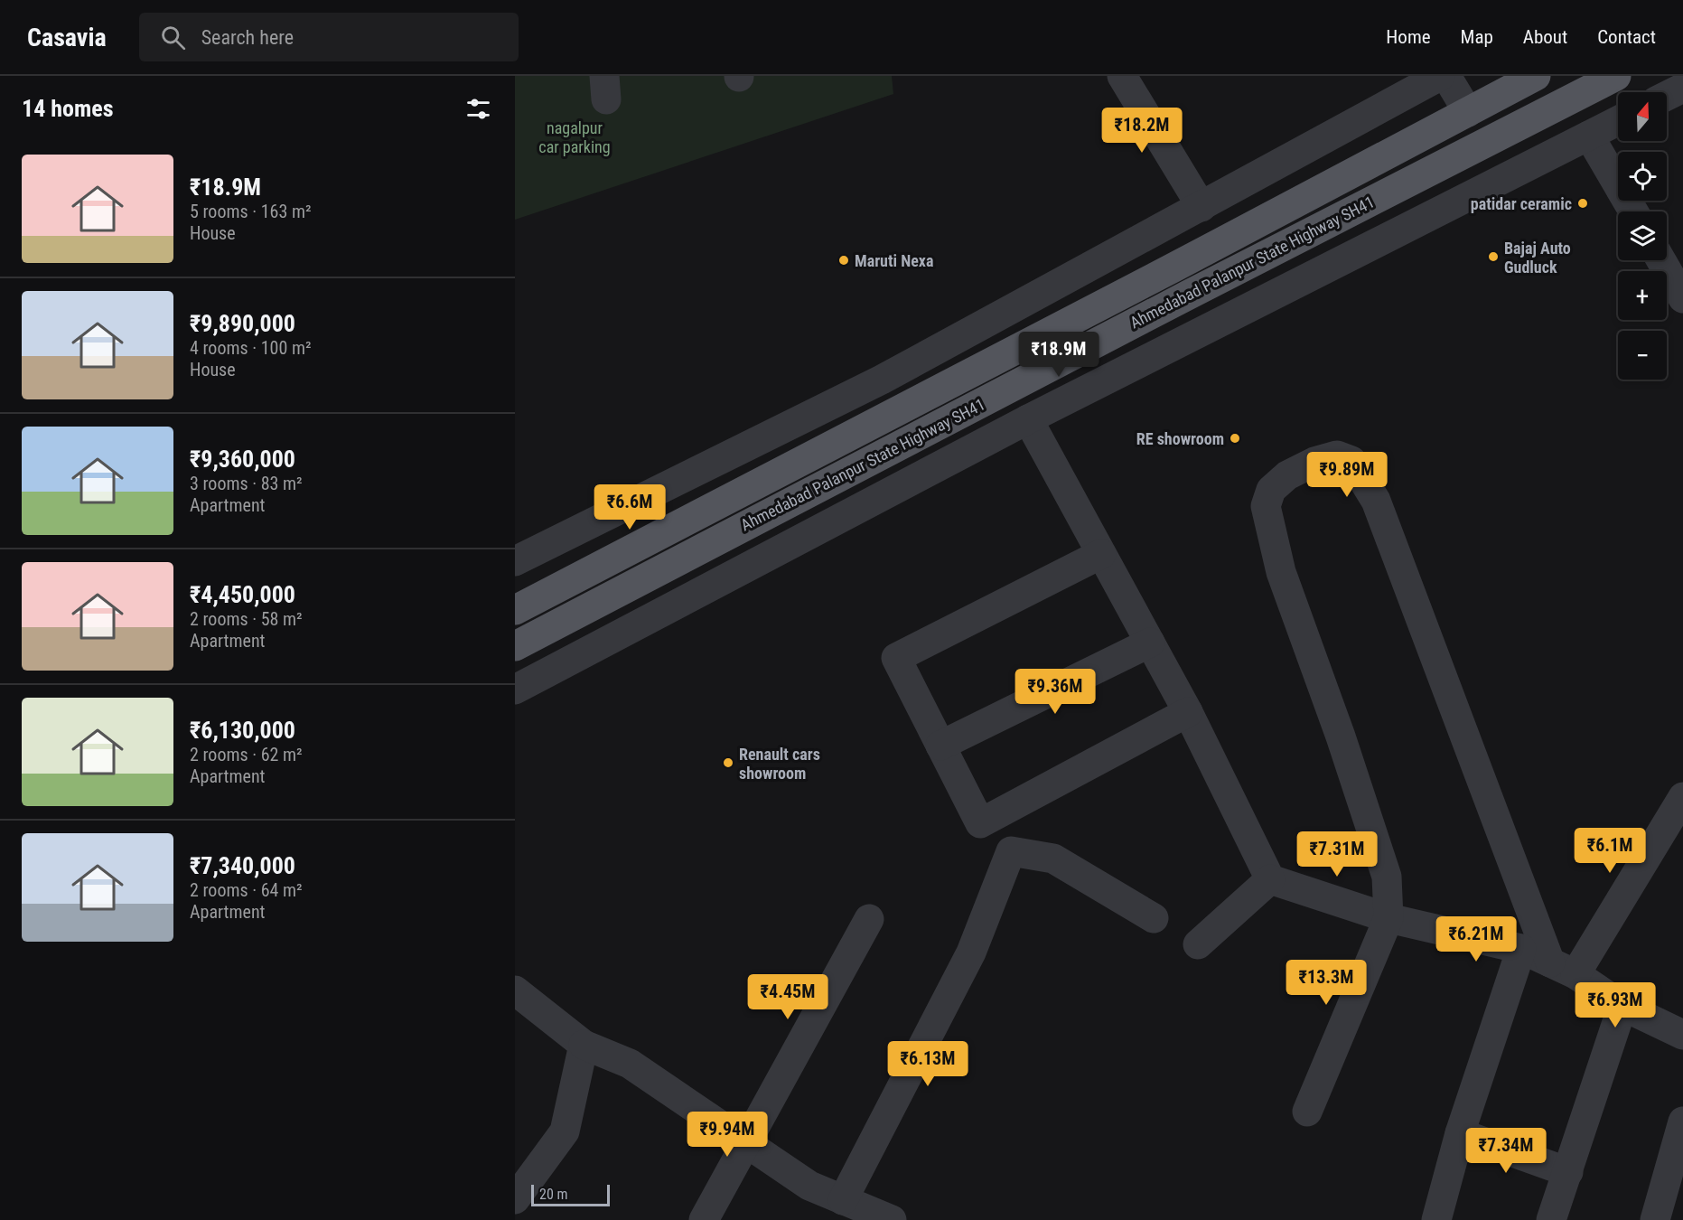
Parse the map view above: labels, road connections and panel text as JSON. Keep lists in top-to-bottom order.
{
  "streets": {
    "main road": ["Ahmedabad Palanpur State Highway SH41"]
  },
  "parks": ["nagalpur car parking"],
  "places": [
    "patidar ceramic",
    "Bajaj Auto Gudluck",
    "Maruti Nexa",
    "RE showroom",
    "Renault cars showroom"
  ],
  "scale_bar": "20 m",
  "north": "top",
  "page": {
    "header": "Casavia",
    "search": "Search here",
    "nav": [
      "Home",
      "Map",
      "About",
      "Contact"
    ],
    "heading": "14 homes",
    "map_buttons": ["+", "−"],
    "price": [
      "₹18.2M",
      "₹18.9M",
      "₹9.89M",
      "₹6.6M",
      "₹9.36M",
      "₹6.1M",
      "₹7.31M",
      "₹6.21M",
      "₹13.3M",
      "₹4.45M",
      "₹6.93M",
      "₹6.13M",
      "₹9.94M",
      "₹7.34M"
    ],
    "list": [
      {
        "name": "₹18.9M",
        "note": "5 rooms · 163 m² · House"
      },
      {
        "name": "₹9,890,000",
        "note": "4 rooms · 100 m² · House"
      },
      {
        "name": "₹9,360,000",
        "note": "3 rooms · 83 m² · Apartment"
      },
      {
        "name": "₹4,450,000",
        "note": "2 rooms · 58 m² · Apartment"
      },
      {
        "name": "₹6,130,000",
        "note": "2 rooms · 62 m² · Apartment"
      },
      {
        "name": "₹7,340,000",
        "note": "2 rooms · 64 m² · Apartment"
      }
    ],
    "scale": "20 m"
  }
}
